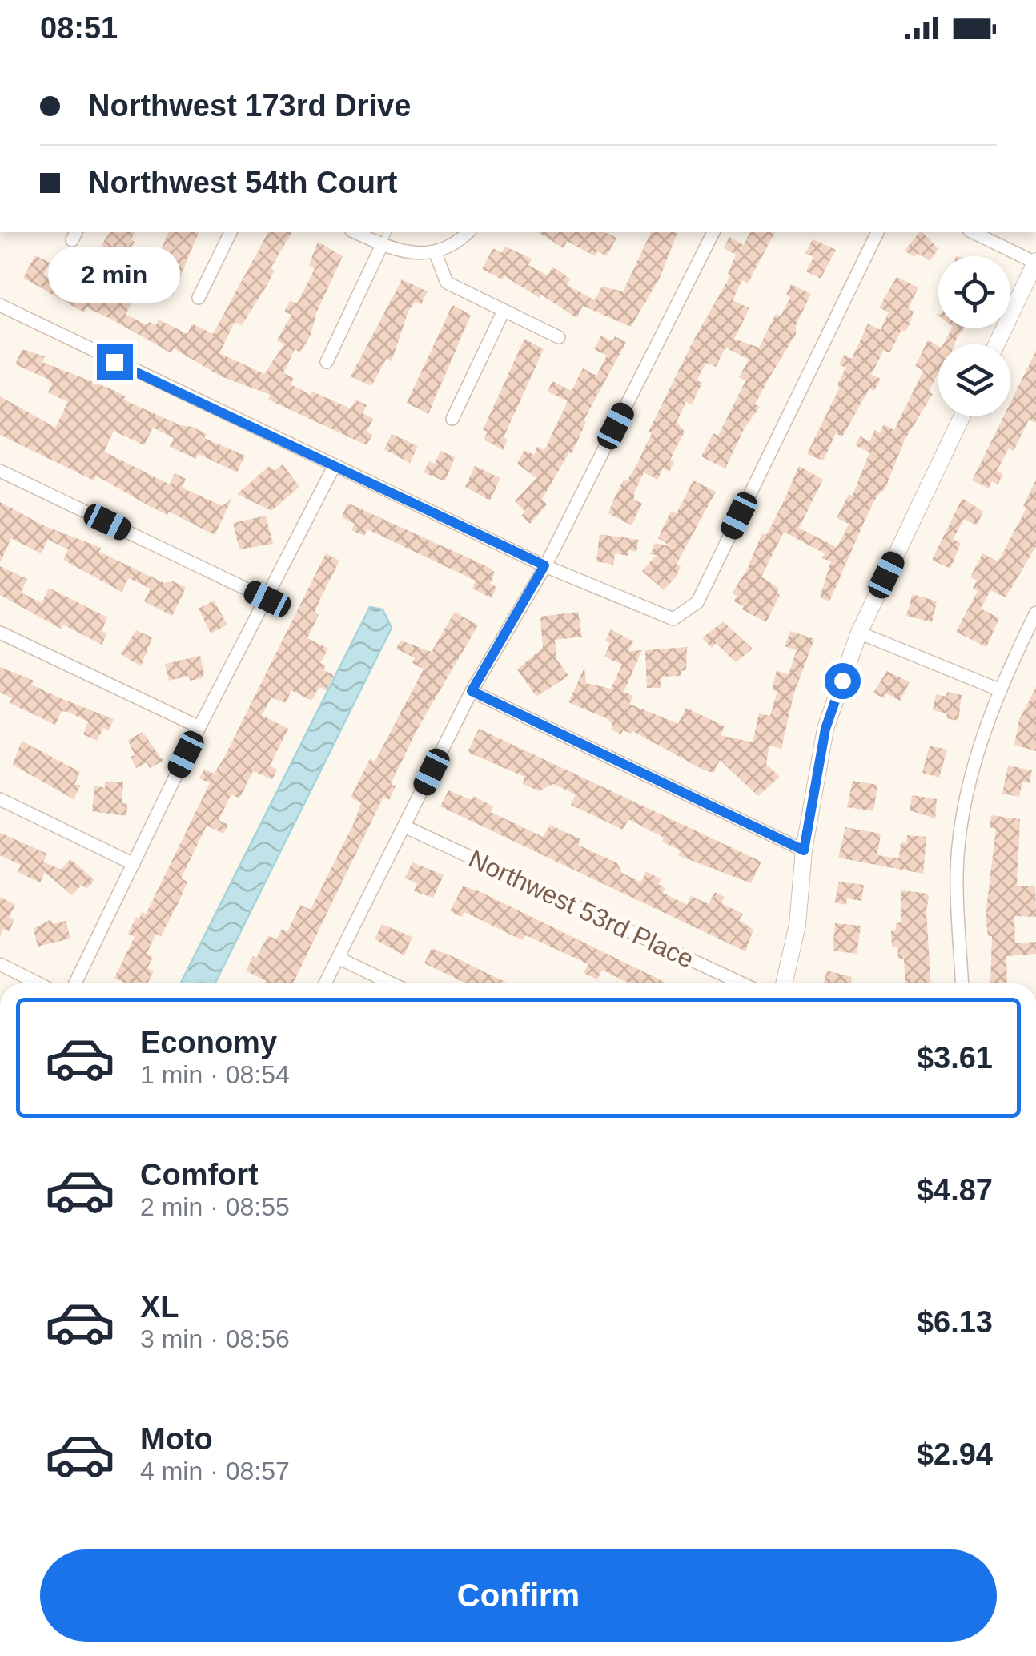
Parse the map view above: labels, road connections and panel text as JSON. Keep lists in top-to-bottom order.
{
  "streets": {
    "street": ["Northwest 53rd Place"]
  },
  "page": {
    "status": "08:51",
    "banner": ["Northwest 173rd Drive", "Northwest 54th Court"],
    "bubble": "2 min",
    "list": [
      {
        "name": "Economy",
        "note": "1 min · 08:54",
        "value": "$3.61"
      },
      {
        "name": "Comfort",
        "note": "2 min · 08:55",
        "value": "$4.87"
      },
      {
        "name": "XL",
        "note": "3 min · 08:56",
        "value": "$6.13"
      },
      {
        "name": "Moto",
        "note": "4 min · 08:57",
        "value": "$2.94"
      }
    ],
    "buttons": "Confirm"
  }
}
